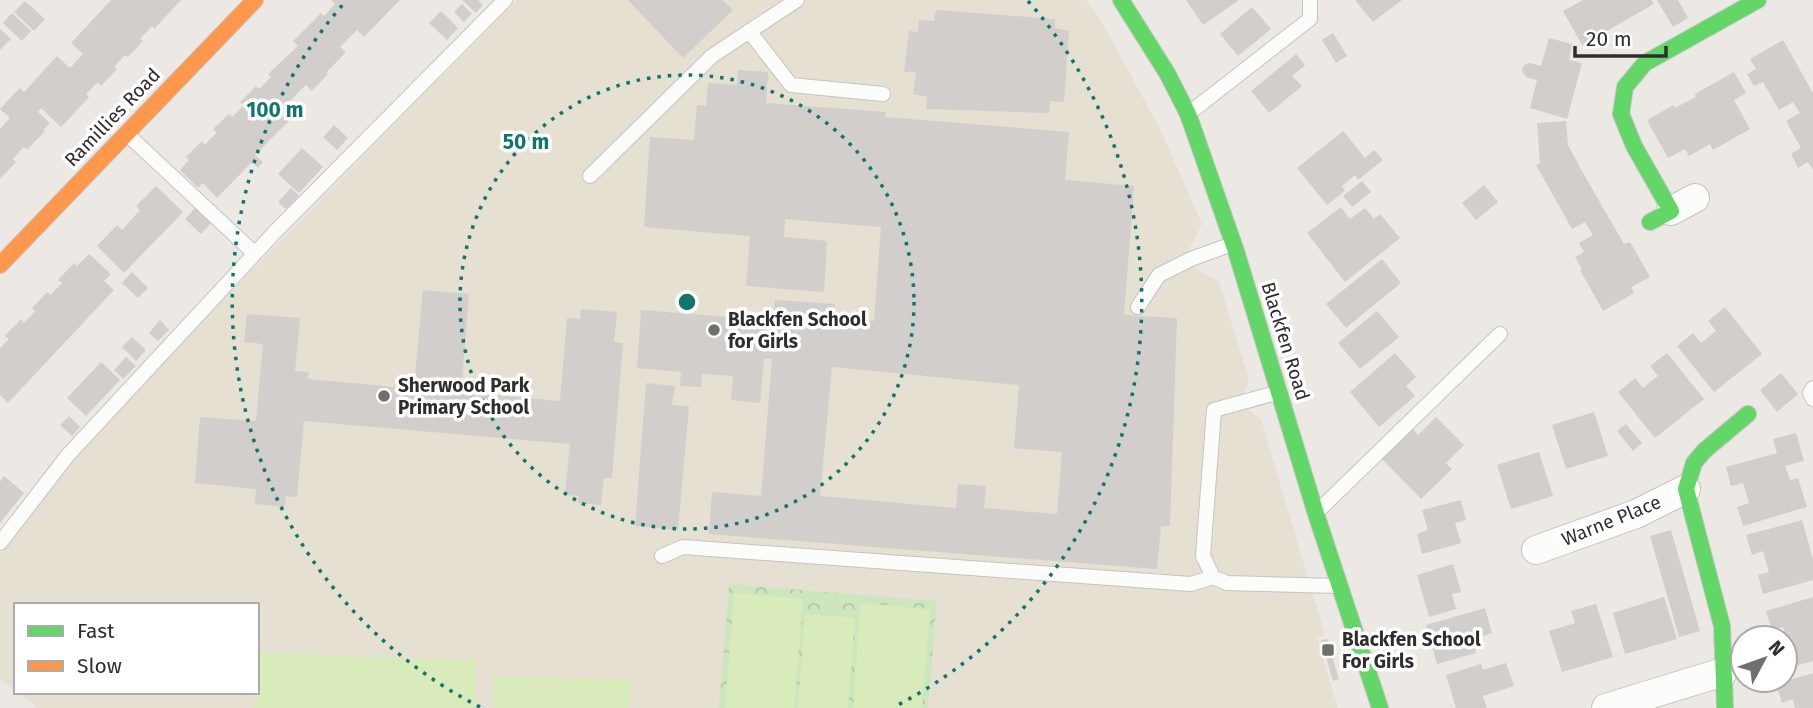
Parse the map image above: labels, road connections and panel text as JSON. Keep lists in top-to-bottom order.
{
  "streets": {
    "street": ["Ramillies Road", "Blackfen Road", "Warne Place"]
  },
  "places": {
    "other": ["Blackfen School for Girls", "Sherwood Park Primary School"],
    "transit": ["Blackfen School For Girls"]
  },
  "legend": ["Fast", "Slow"],
  "scale_bar": "20 m",
  "north": "top right",
  "rings": ["100 m", "50 m"]
}
